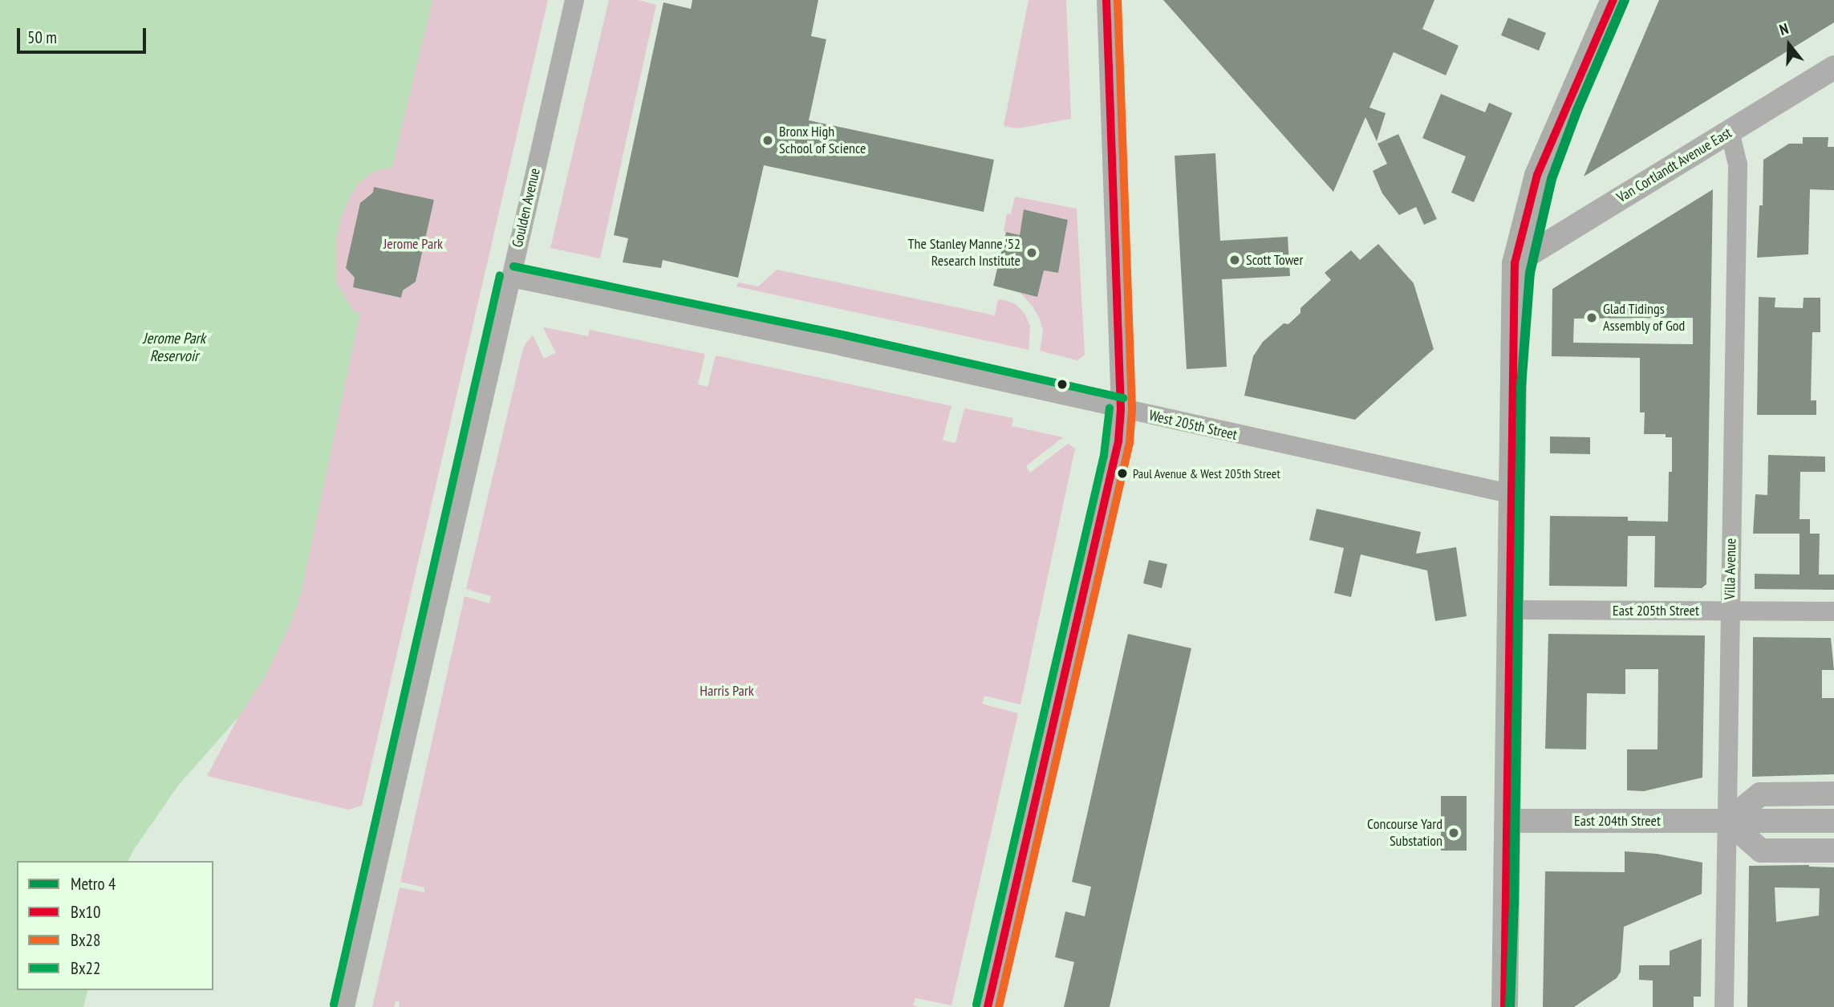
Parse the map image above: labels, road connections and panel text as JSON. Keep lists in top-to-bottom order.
{
  "streets": {
    "street": [
      "Van Cortlandt Avenue East",
      "Goulden Avenue",
      "West 205th Street",
      "Villa Avenue",
      "East 205th Street",
      "East 204th Street"
    ]
  },
  "crossings": [
    ["Van Cortlandt Avenue East", "Villa Avenue"],
    ["Goulden Avenue", "West 205th Street"],
    ["Villa Avenue", "East 205th Street"],
    ["Villa Avenue", "East 204th Street"]
  ],
  "water": ["Jerome Park Reservoir"],
  "parks": ["Jerome Park", "Harris Park"],
  "places": [
    "Bronx High School of Science",
    "The Stanley Manne '52 Research Institute",
    "Scott Tower",
    "Glad Tidings Assembly of God",
    "Paul Avenue & West 205th Street",
    "Concourse Yard Substation"
  ],
  "lines": [
    "metro line 4",
    "transit line Bx10",
    "transit line Bx28",
    "transit line Bx22"
  ],
  "legend": [
    "Metro 4",
    "Bx10",
    "Bx28",
    "Bx22"
  ],
  "scale_bar": "50 m",
  "north": "top"
}
